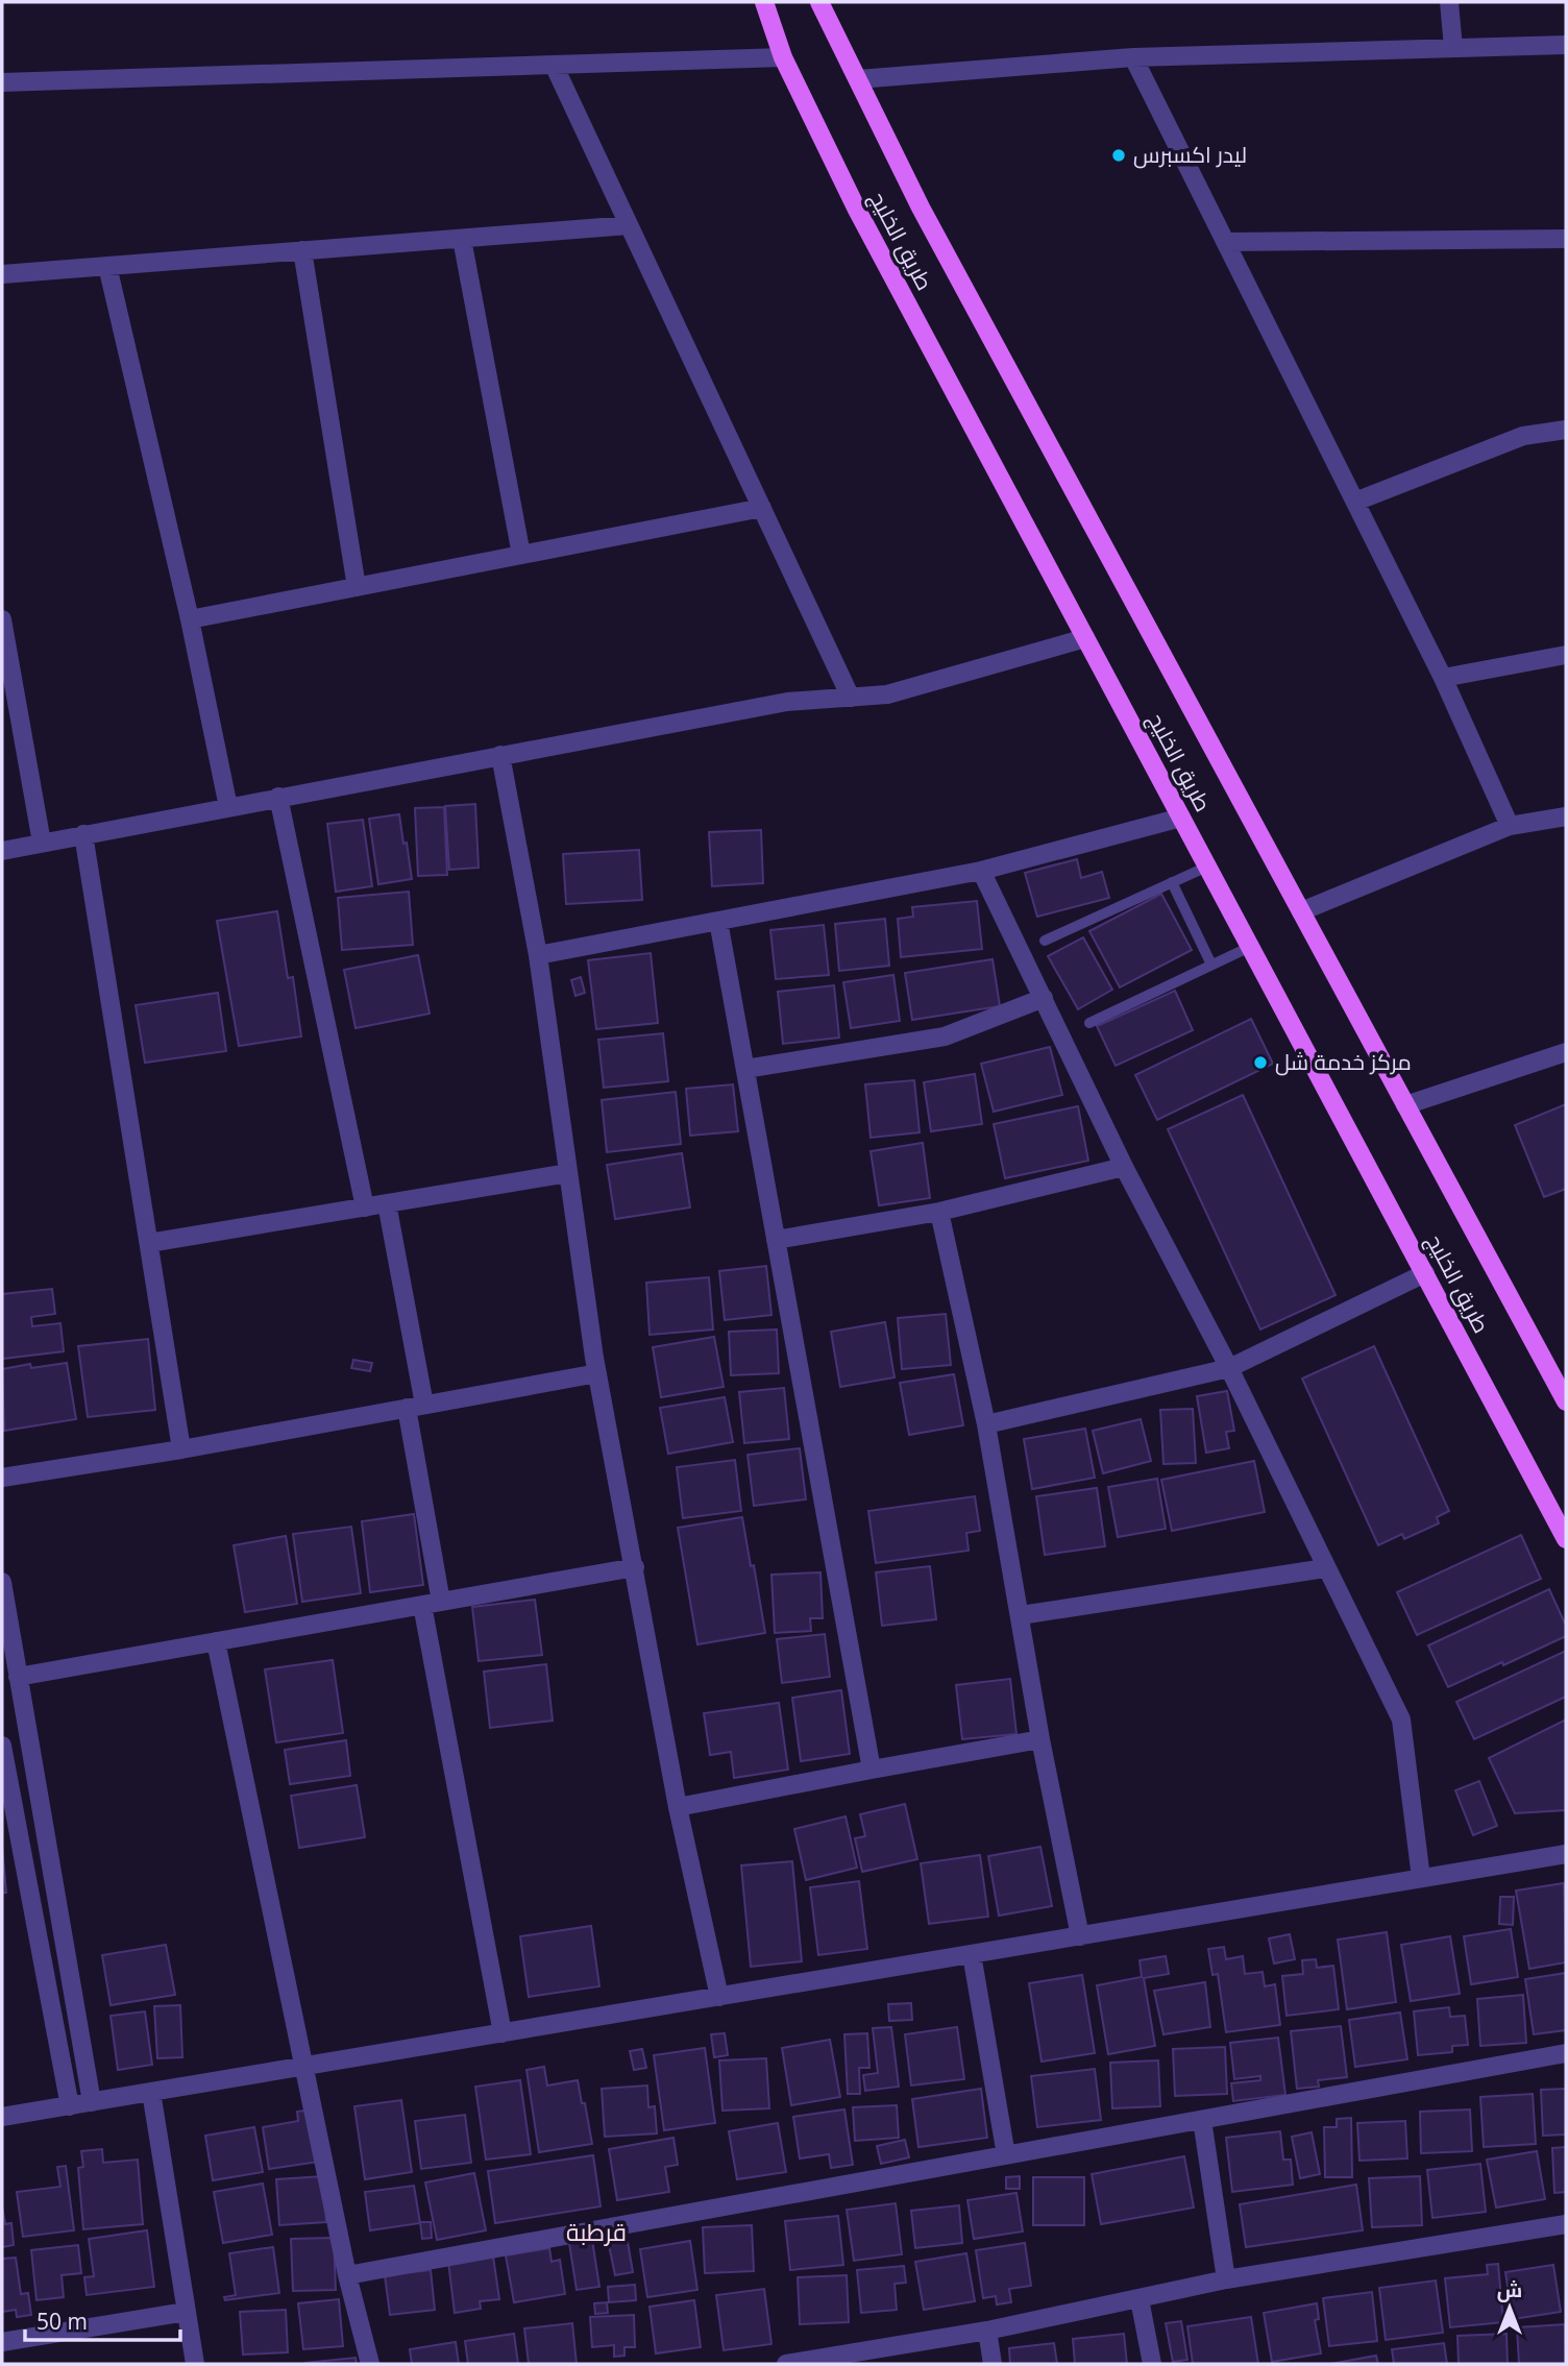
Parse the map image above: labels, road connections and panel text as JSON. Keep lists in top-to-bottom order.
{
  "streets": {
    "main road": ["طريق الخليج"]
  },
  "districts": ["قرطبة"],
  "places": ["ليدر اكسبرس", "مركز خدمة شل"],
  "scale_bar": "50 m",
  "north": "top"
}
